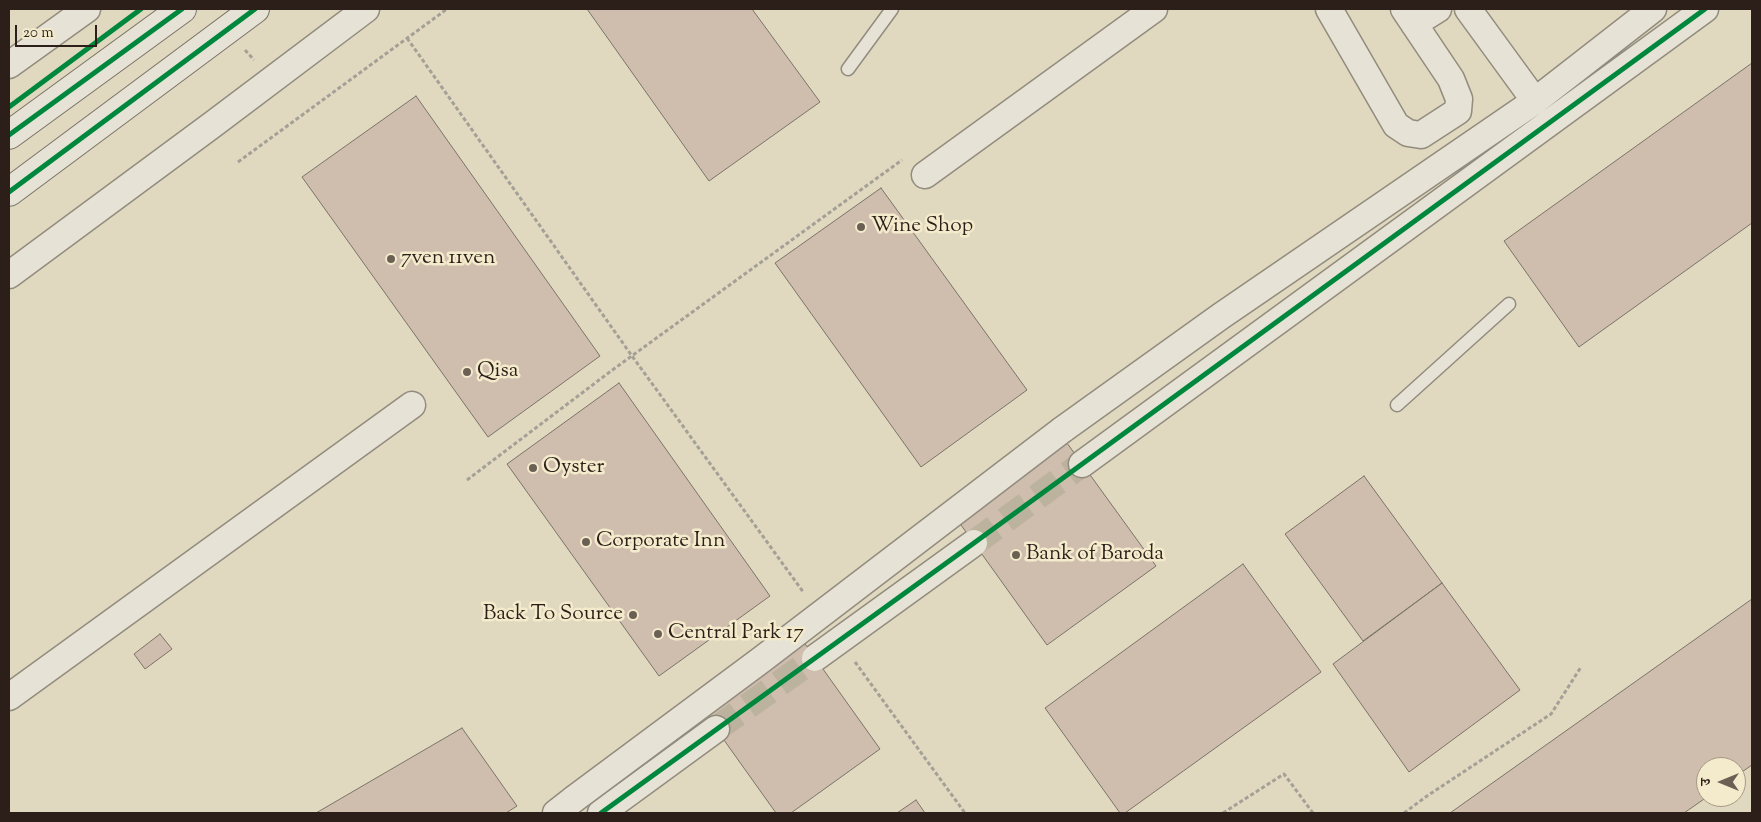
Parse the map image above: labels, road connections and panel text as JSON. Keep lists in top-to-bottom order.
{
  "places": [
    "Wine Shop",
    "7ven 11ven",
    "Qisa",
    "Oyster",
    "Corporate Inn",
    "Bank of Baroda",
    "Back To Source",
    "Central Park 17"
  ],
  "scale_bar": "20 m",
  "north": "left"
}
